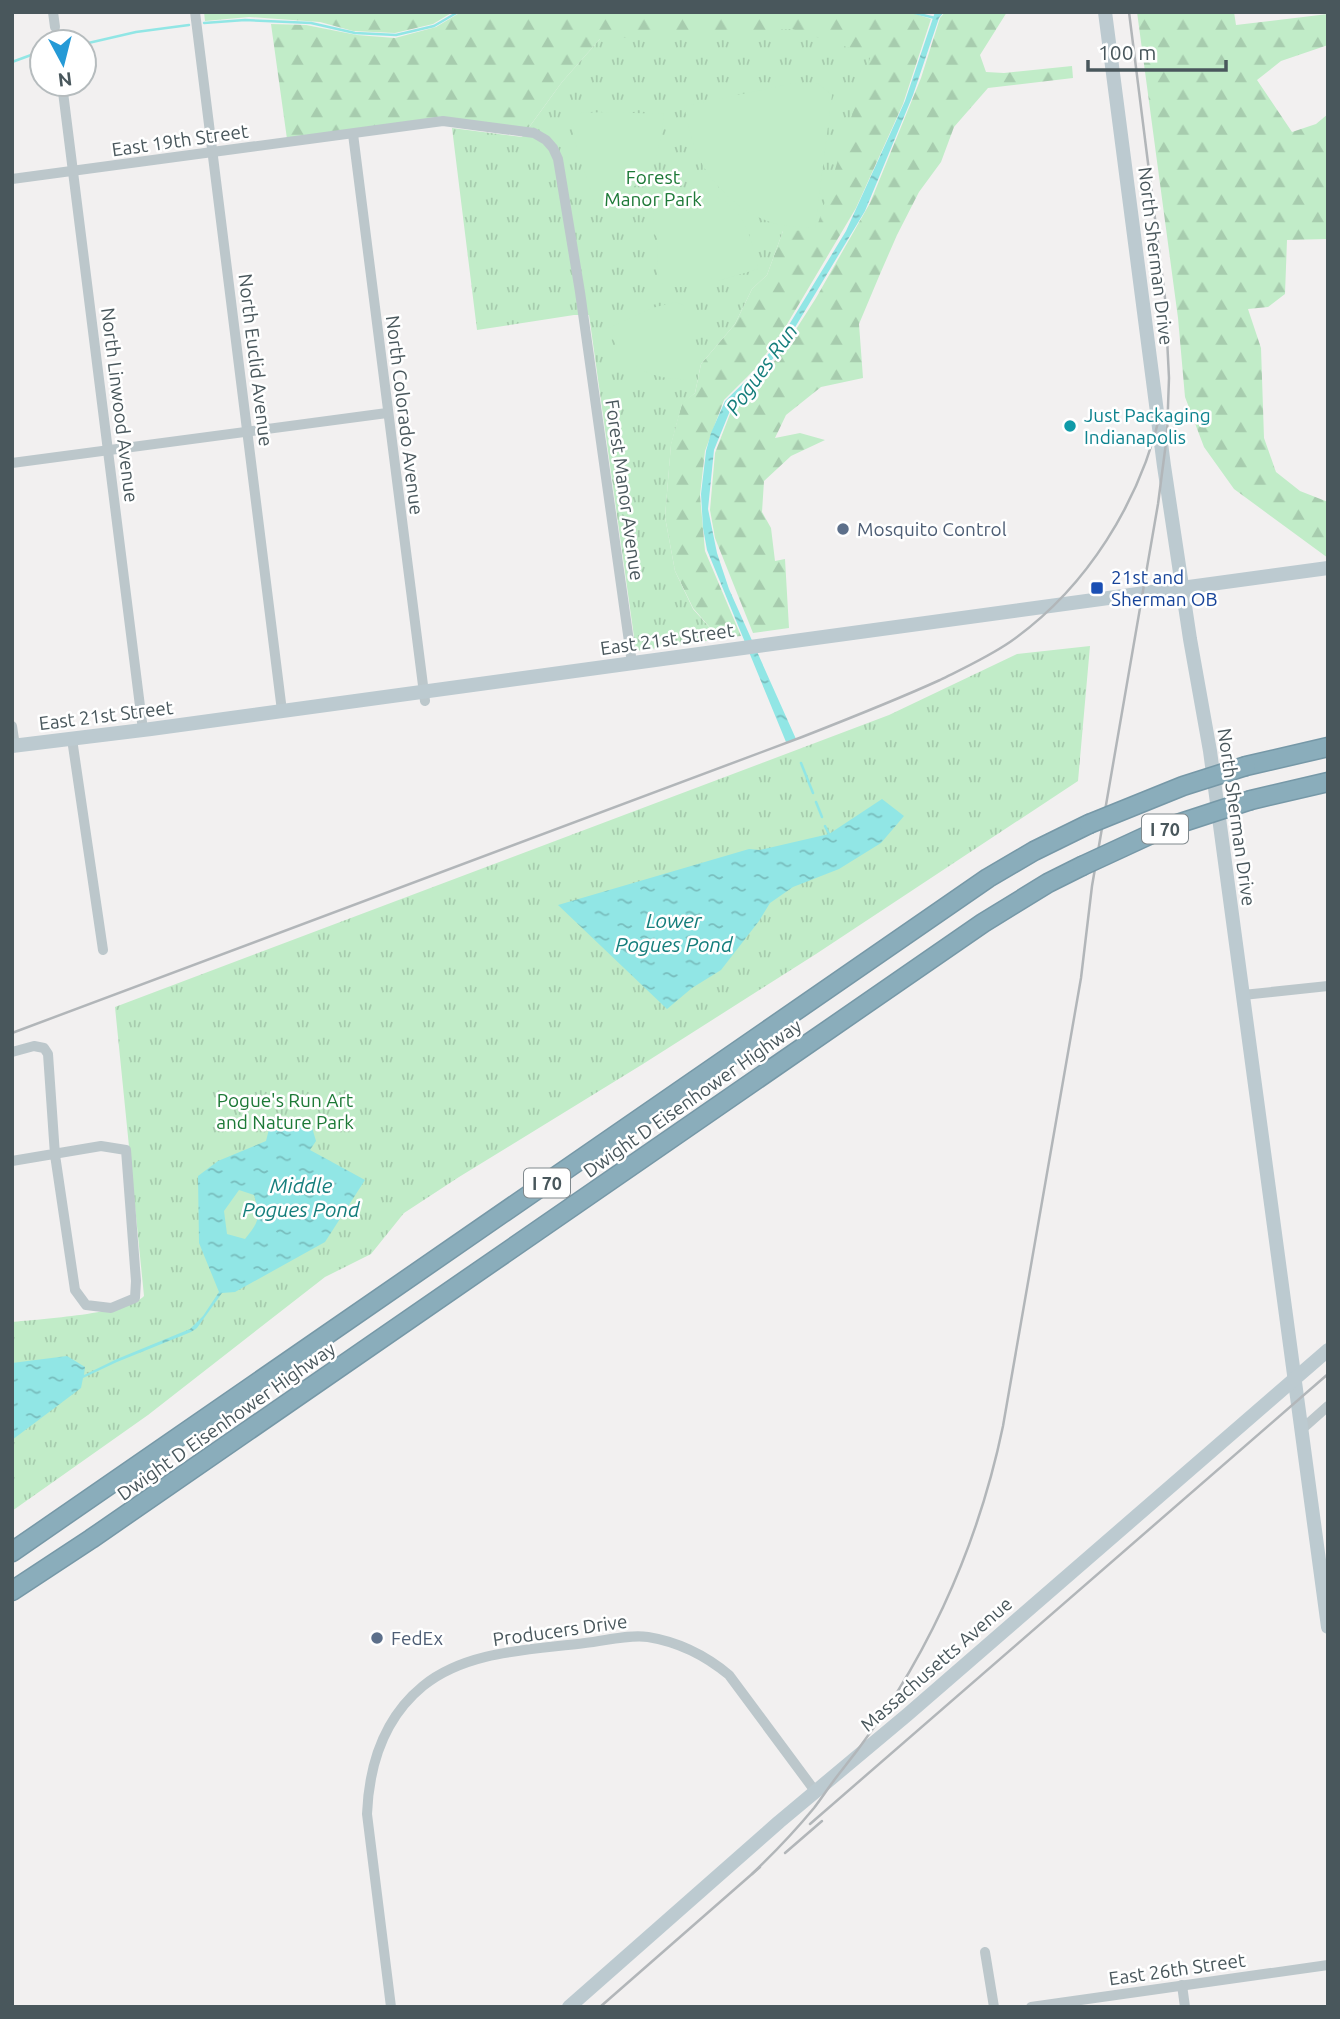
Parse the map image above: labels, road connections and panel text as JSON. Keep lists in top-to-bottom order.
{
  "streets": {
    "highway": ["I 70", "Dwight D Eisenhower Highway"],
    "main road": ["North Sherman Drive", "East 21st Street", "Massachusetts Avenue"],
    "street": [
      "East 19th Street",
      "North Euclid Avenue",
      "North Linwood Avenue",
      "North Colorado Avenue",
      "Forest Manor Avenue",
      "Producers Drive",
      "East 26th Street"
    ]
  },
  "crossings": [
    ["East 19th Street", "North Euclid Avenue"],
    ["East 19th Street", "North Linwood Avenue"],
    ["East 19th Street", "North Colorado Avenue"],
    ["East 19th Street", "Forest Manor Avenue"],
    ["North Sherman Drive", "East 21st Street"],
    ["North Sherman Drive", "Massachusetts Avenue"],
    ["North Euclid Avenue", "East 21st Street"],
    ["North Linwood Avenue", "East 21st Street"],
    ["North Colorado Avenue", "East 21st Street"],
    ["Forest Manor Avenue", "East 21st Street"],
    ["Producers Drive", "Massachusetts Avenue"]
  ],
  "water": ["Pogues Run", "Lower Pogues Pond", "Middle Pogues Pond"],
  "parks": ["Forest Manor Park", "Pogue's Run Art and Nature Park"],
  "places": {
    "other": ["Just Packaging Indianapolis", "Mosquito Control", "FedEx"],
    "transit": ["21st and Sherman OB"]
  },
  "scale_bar": "100 m",
  "north": "bottom"
}
